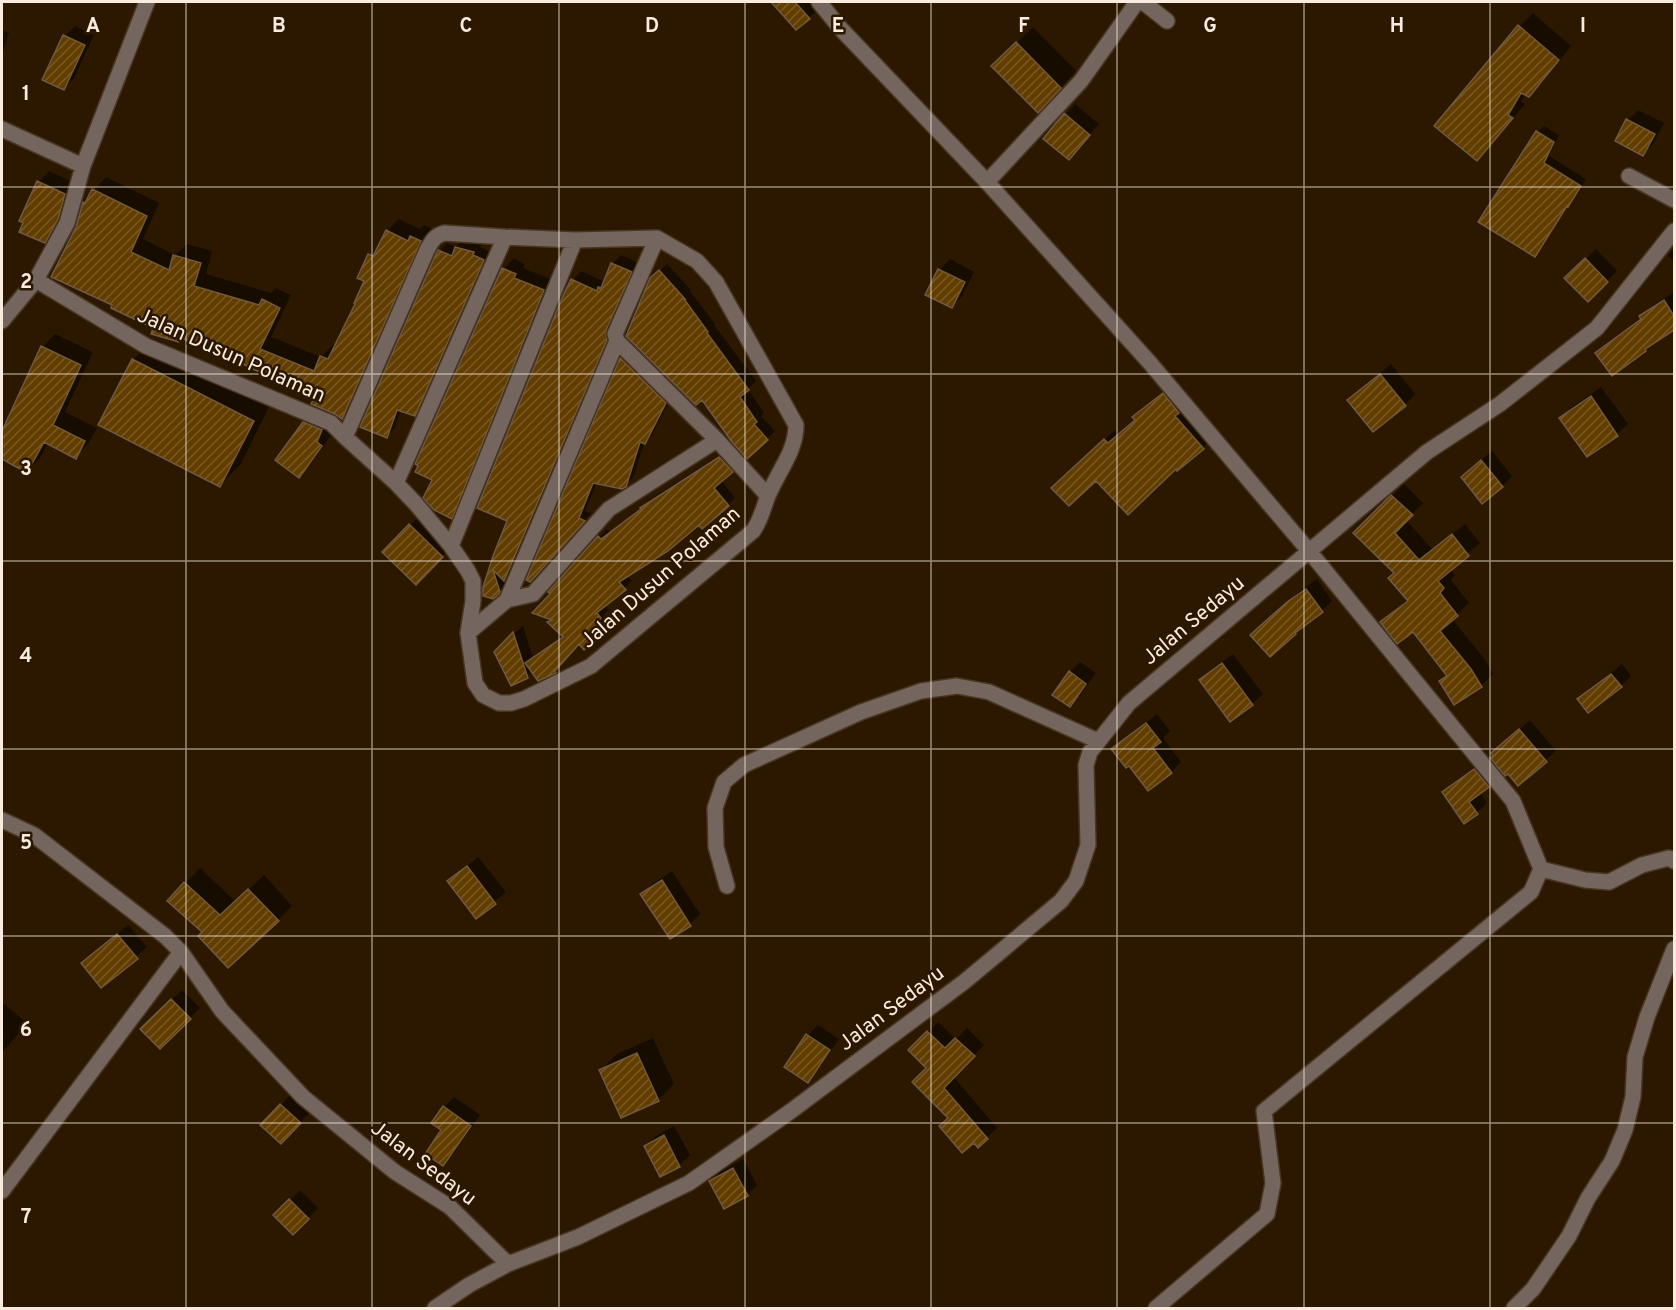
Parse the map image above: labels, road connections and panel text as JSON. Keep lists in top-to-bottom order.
{
  "streets": {
    "street": ["Jalan Dusun Polaman", "Jalan Sedayu"]
  },
  "grid": {
    "columns": [
      "A",
      "B",
      "C",
      "D",
      "E",
      "F",
      "G",
      "H",
      "I"
    ],
    "rows": [
      "1",
      "2",
      "3",
      "4",
      "5",
      "6",
      "7"
    ]
  }
}
